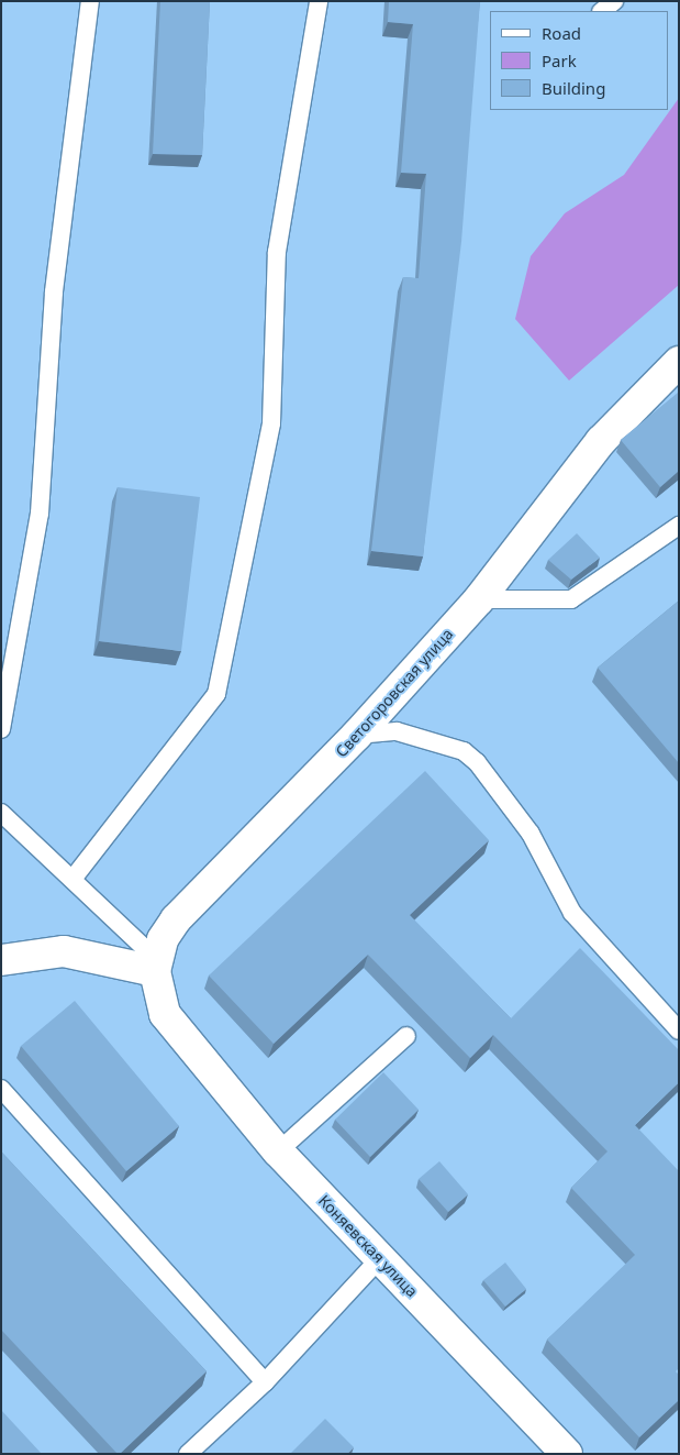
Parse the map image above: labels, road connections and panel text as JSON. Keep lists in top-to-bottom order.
{
  "streets": {
    "street": ["Светогоровская улица", "Коняевская улица"]
  },
  "crossings": [
    ["Светогоровская улица", "Коняевская улица"]
  ],
  "legend": ["Road", "Park", "Building"]
}
